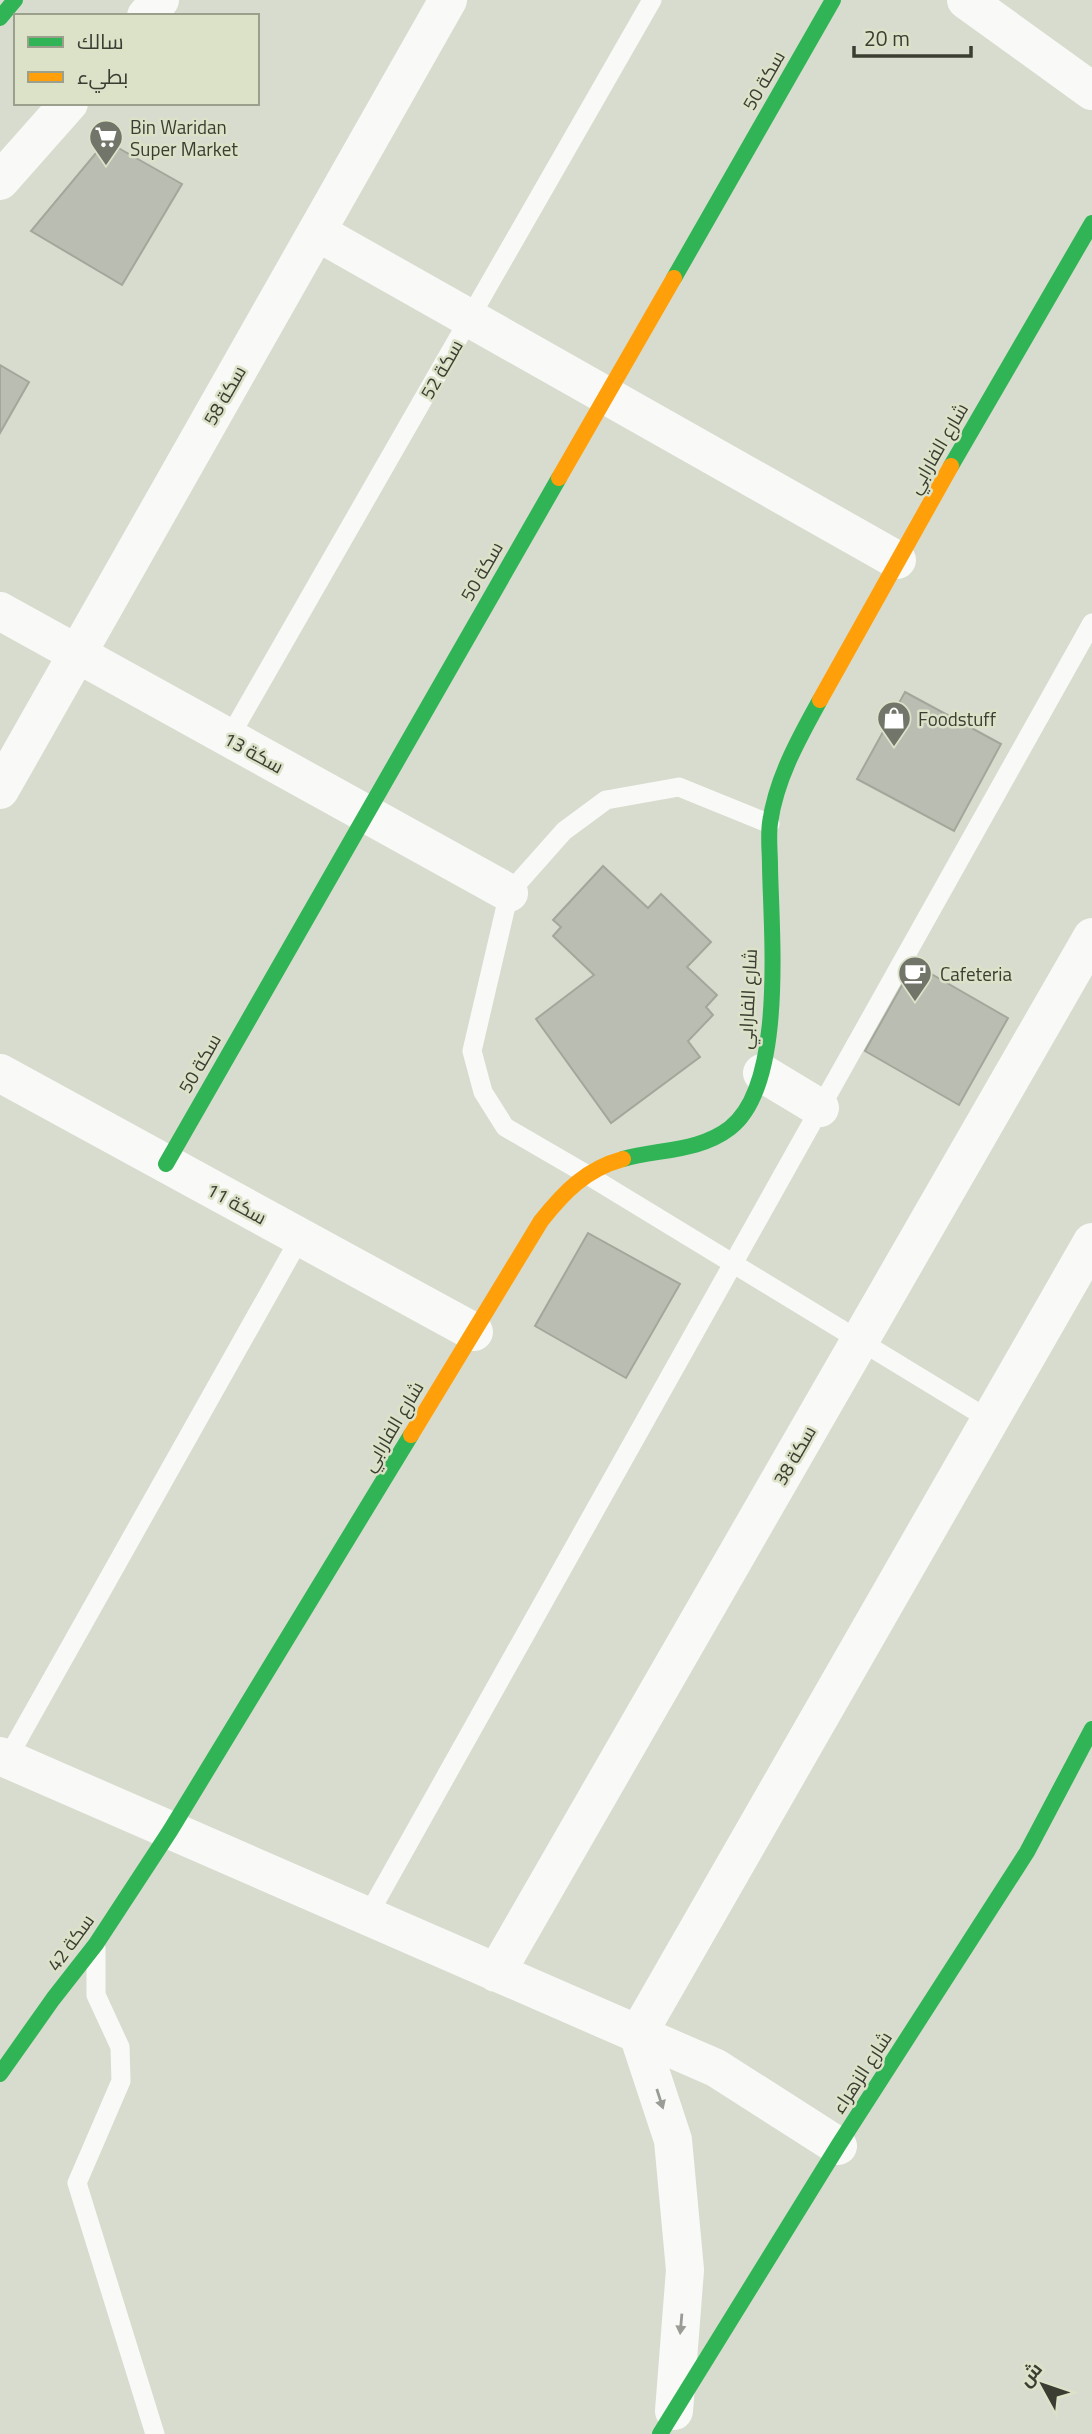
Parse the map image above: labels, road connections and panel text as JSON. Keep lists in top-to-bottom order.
{
  "streets": {
    "street": [
      "سكة 50",
      "سكة 58",
      "شارع الفارابي",
      "سكة 13",
      "سكة 11",
      "سكة 38",
      "سكة 42",
      "شارع الزهراء"
    ],
    "lane": ["سكة 52"]
  },
  "crossings": [
    ["سكة 50", "سكة 13"],
    ["سكة 50", "سكة 11"],
    ["سكة 52", "سكة 13"],
    ["سكة 58", "سكة 13"],
    ["شارع الفارابي", "سكة 11"],
    ["شارع الفارابي", "سكة 42"]
  ],
  "places": {
    "supermarket": ["Bin Waridan Super Market"],
    "shop": ["Foodstuff"],
    "cafe": ["Cafeteria"]
  },
  "legend": ["سالك", "بطيء"],
  "scale_bar": "20 m",
  "north": "top left"
}
